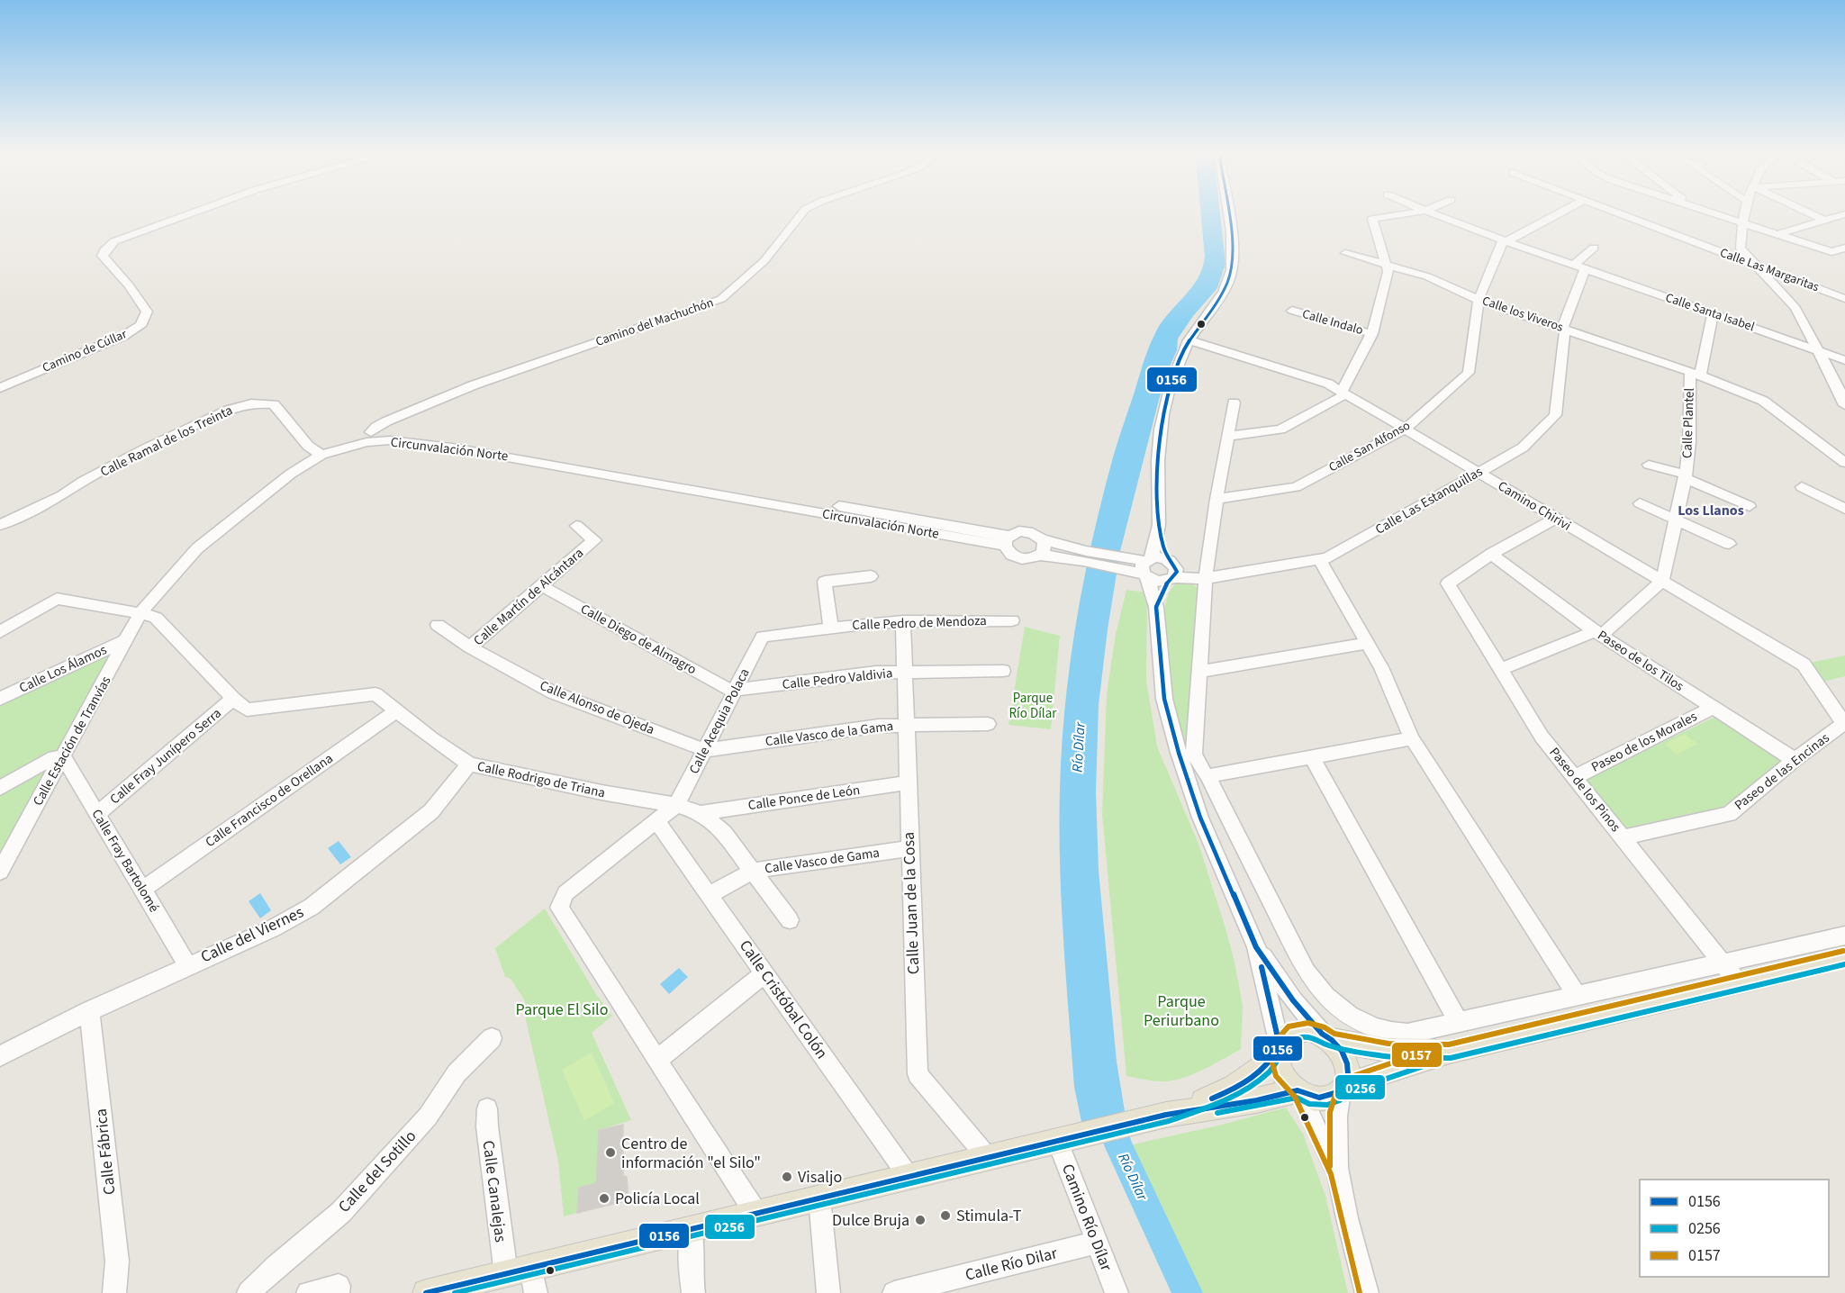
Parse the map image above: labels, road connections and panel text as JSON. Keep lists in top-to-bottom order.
{
  "streets": {
    "street": [
      "Calle Las Margaritas",
      "Calle Santa Isabel",
      "Calle los Viveros",
      "Camino del Machuchón",
      "Calle Indalo",
      "Camino de Cúllar",
      "Calle Plantel",
      "Calle Ramal de los Treinta",
      "Calle San Alfonso",
      "Circunvalación Norte",
      "Calle Las Estanquillas",
      "Camino Chirivi",
      "Calle Martín de Alcántara",
      "Calle Pedro de Mendoza",
      "Calle Diego de Almagro",
      "Paseo de los Tilos",
      "Calle Los Álamos",
      "Calle Pedro Valdivia",
      "Calle Alonso de Ojeda",
      "Calle Acequia Polaca",
      "Calle Vasco de la Gama",
      "Calle Estación de Tranvías",
      "Paseo de los Morales",
      "Calle Fray Junípero Serra",
      "Paseo de las Encinas",
      "Calle Rodrigo de Triana",
      "Paseo de los Pinos",
      "Calle Ponce de León",
      "Calle Francisco de Orellana",
      "Calle Fray Bartolomé",
      "Calle Vasco de Gama",
      "Calle Juan de la Cosa",
      "Calle del Viernes",
      "Calle Cristóbal Colón",
      "Calle Fábrica",
      "Calle del Sotillo",
      "Calle Canalejas",
      "Camino Río Dílar",
      "Calle Río Dilar"
    ]
  },
  "crossings": [
    ["Calle Santa Isabel", "Calle San Alfonso"],
    ["Calle Santa Isabel", "Calle Las Estanquillas"],
    ["Calle los Viveros", "Calle Plantel"],
    ["Calle los Viveros", "Calle San Alfonso"],
    ["Calle los Viveros", "Calle Las Estanquillas"],
    ["Camino del Machuchón", "Circunvalación Norte"],
    ["Calle Plantel", "Camino Chirivi"],
    ["Calle Ramal de los Treinta", "Calle Estación de Tranvías"],
    ["Calle San Alfonso", "Camino Chirivi"],
    ["Circunvalación Norte", "Calle Estación de Tranvías"],
    ["Calle Las Estanquillas", "Camino Chirivi"],
    ["Camino Chirivi", "Paseo de las Encinas"],
    ["Calle Martín de Alcántara", "Calle Diego de Almagro"],
    ["Calle Martín de Alcántara", "Calle Alonso de Ojeda"],
    ["Calle Pedro de Mendoza", "Calle Acequia Polaca"],
    ["Calle Pedro de Mendoza", "Calle Juan de la Cosa"],
    ["Calle Diego de Almagro", "Calle Pedro Valdivia"],
    ["Calle Diego de Almagro", "Calle Acequia Polaca"],
    ["Paseo de los Tilos", "Paseo de los Morales"],
    ["Paseo de los Tilos", "Paseo de las Encinas"],
    ["Paseo de los Tilos", "Paseo de los Pinos"],
    ["Calle Los Álamos", "Calle Estación de Tranvías"],
    ["Calle Pedro Valdivia", "Calle Acequia Polaca"],
    ["Calle Pedro Valdivia", "Calle Juan de la Cosa"],
    ["Calle Alonso de Ojeda", "Calle Acequia Polaca"],
    ["Calle Alonso de Ojeda", "Calle Vasco de la Gama"],
    ["Calle Acequia Polaca", "Calle Vasco de la Gama"],
    ["Calle Acequia Polaca", "Calle Rodrigo de Triana"],
    ["Calle Vasco de la Gama", "Calle Juan de la Cosa"],
    ["Calle Estación de Tranvías", "Calle Rodrigo de Triana"],
    ["Calle Estación de Tranvías", "Calle Fray Bartolomé"],
    ["Paseo de los Morales", "Paseo de los Pinos"],
    ["Calle Fray Junípero Serra", "Calle Rodrigo de Triana"],
    ["Calle Fray Junípero Serra", "Calle Fray Bartolomé"],
    ["Paseo de las Encinas", "Paseo de los Pinos"],
    ["Calle Rodrigo de Triana", "Calle Ponce de León"],
    ["Calle Rodrigo de Triana", "Calle Francisco de Orellana"],
    ["Calle Rodrigo de Triana", "Calle Vasco de Gama"],
    ["Calle Rodrigo de Triana", "Calle del Viernes"],
    ["Calle Ponce de León", "Calle Juan de la Cosa"],
    ["Calle Francisco de Orellana", "Calle Fray Bartolomé"],
    ["Calle Fray Bartolomé", "Calle del Viernes"],
    ["Calle Vasco de Gama", "Calle Juan de la Cosa"],
    ["Calle Vasco de Gama", "Calle Cristóbal Colón"],
    ["Calle del Viernes", "Calle Fábrica"],
    ["Camino Río Dílar", "Calle Río Dilar"]
  ],
  "districts": ["Los Llanos"],
  "water": ["Río Dílar"],
  "parks": ["Parque Río Dílar", "Parque Periurbano", "Parque El Silo"],
  "places": [
    "Centro de información \"el Silo\"",
    "Visaljo",
    "Policía Local",
    "Stimula-T",
    "Dulce Bruja"
  ],
  "lines": ["transit line 0156", "transit line 0157", "transit line 0256"],
  "legend": ["0156", "0256", "0157"]
}
